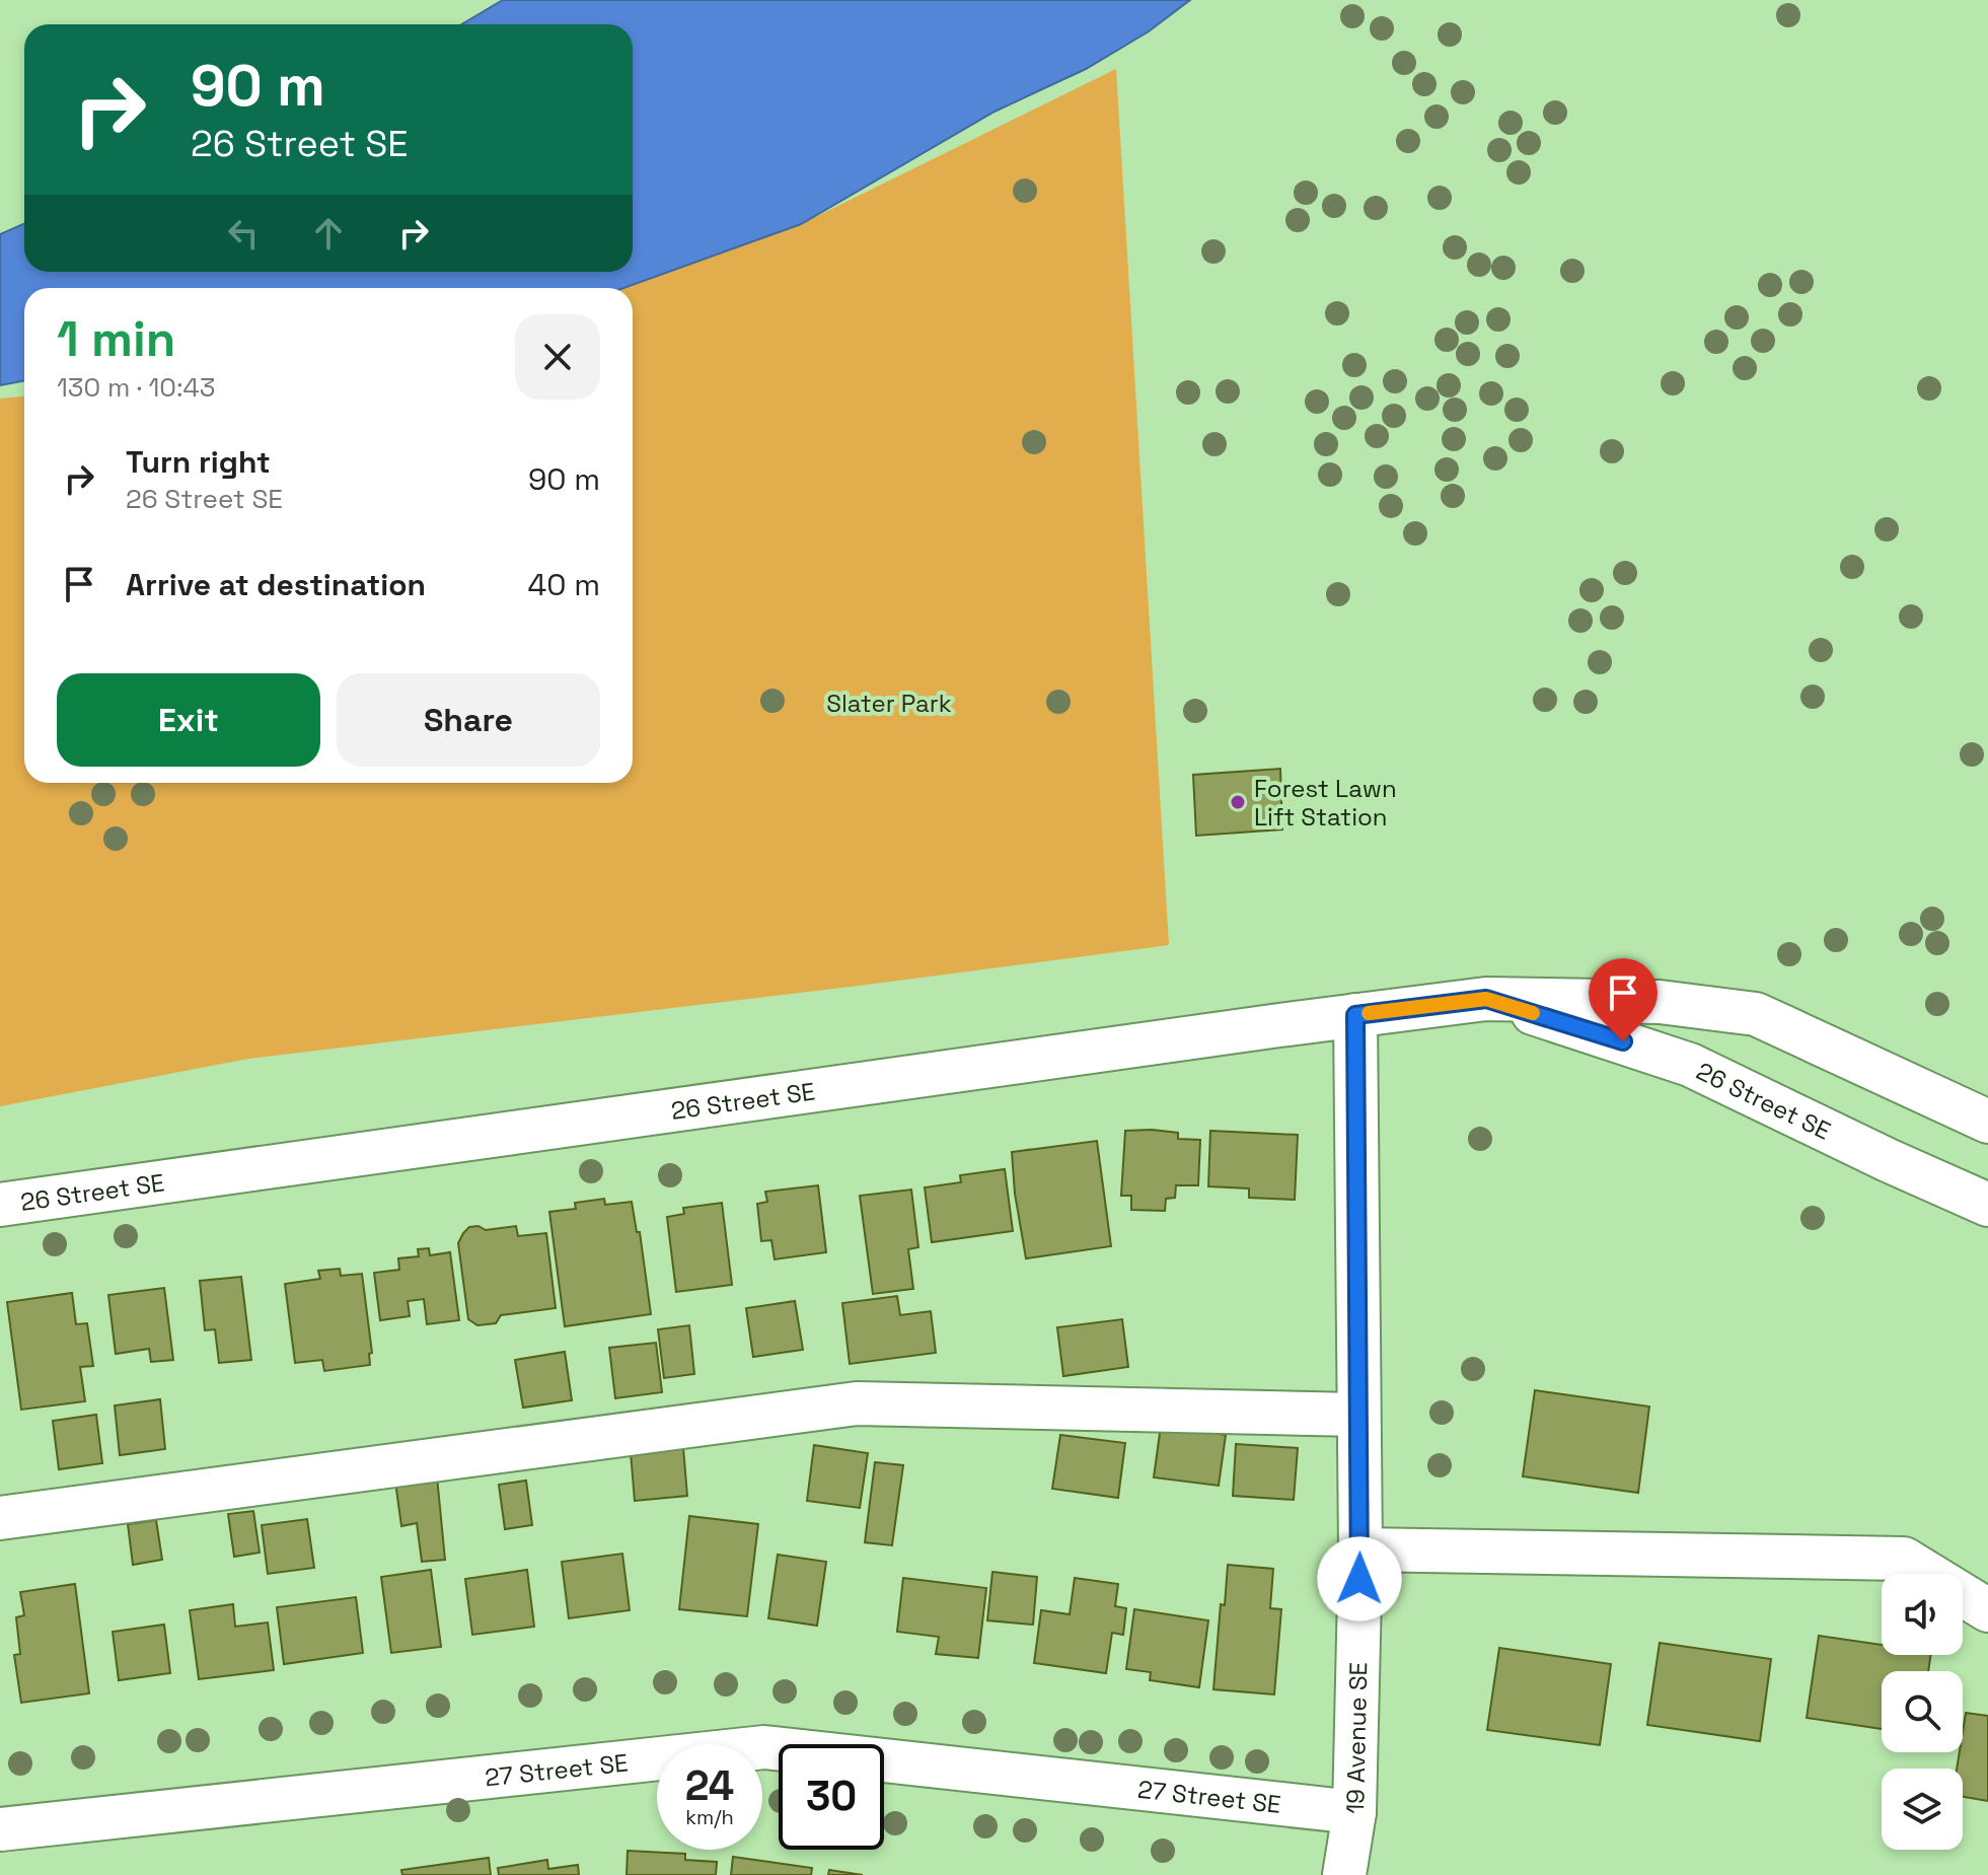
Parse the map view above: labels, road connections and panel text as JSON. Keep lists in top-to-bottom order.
{
  "streets": {
    "street": ["26 Street SE", "19 Avenue SE", "27 Street SE"]
  },
  "crossings": [
    ["26 Street SE", "19 Avenue SE"],
    ["19 Avenue SE", "27 Street SE"]
  ],
  "parks": ["Slater Park"],
  "places": ["Forest Lawn Lift Station"],
  "page": {
    "turn": ["90 m", "26 Street SE"],
    "heading": ["1 min", "130 m · 10:43"],
    "list": [
      {
        "name": "Turn right",
        "note": "26 Street SE",
        "value": "90 m"
      },
      {
        "name": "Arrive at destination",
        "value": "40 m"
      }
    ],
    "buttons": ["Exit", "Share"],
    "speed": "24 km/h",
    "limit": "30"
  }
}
